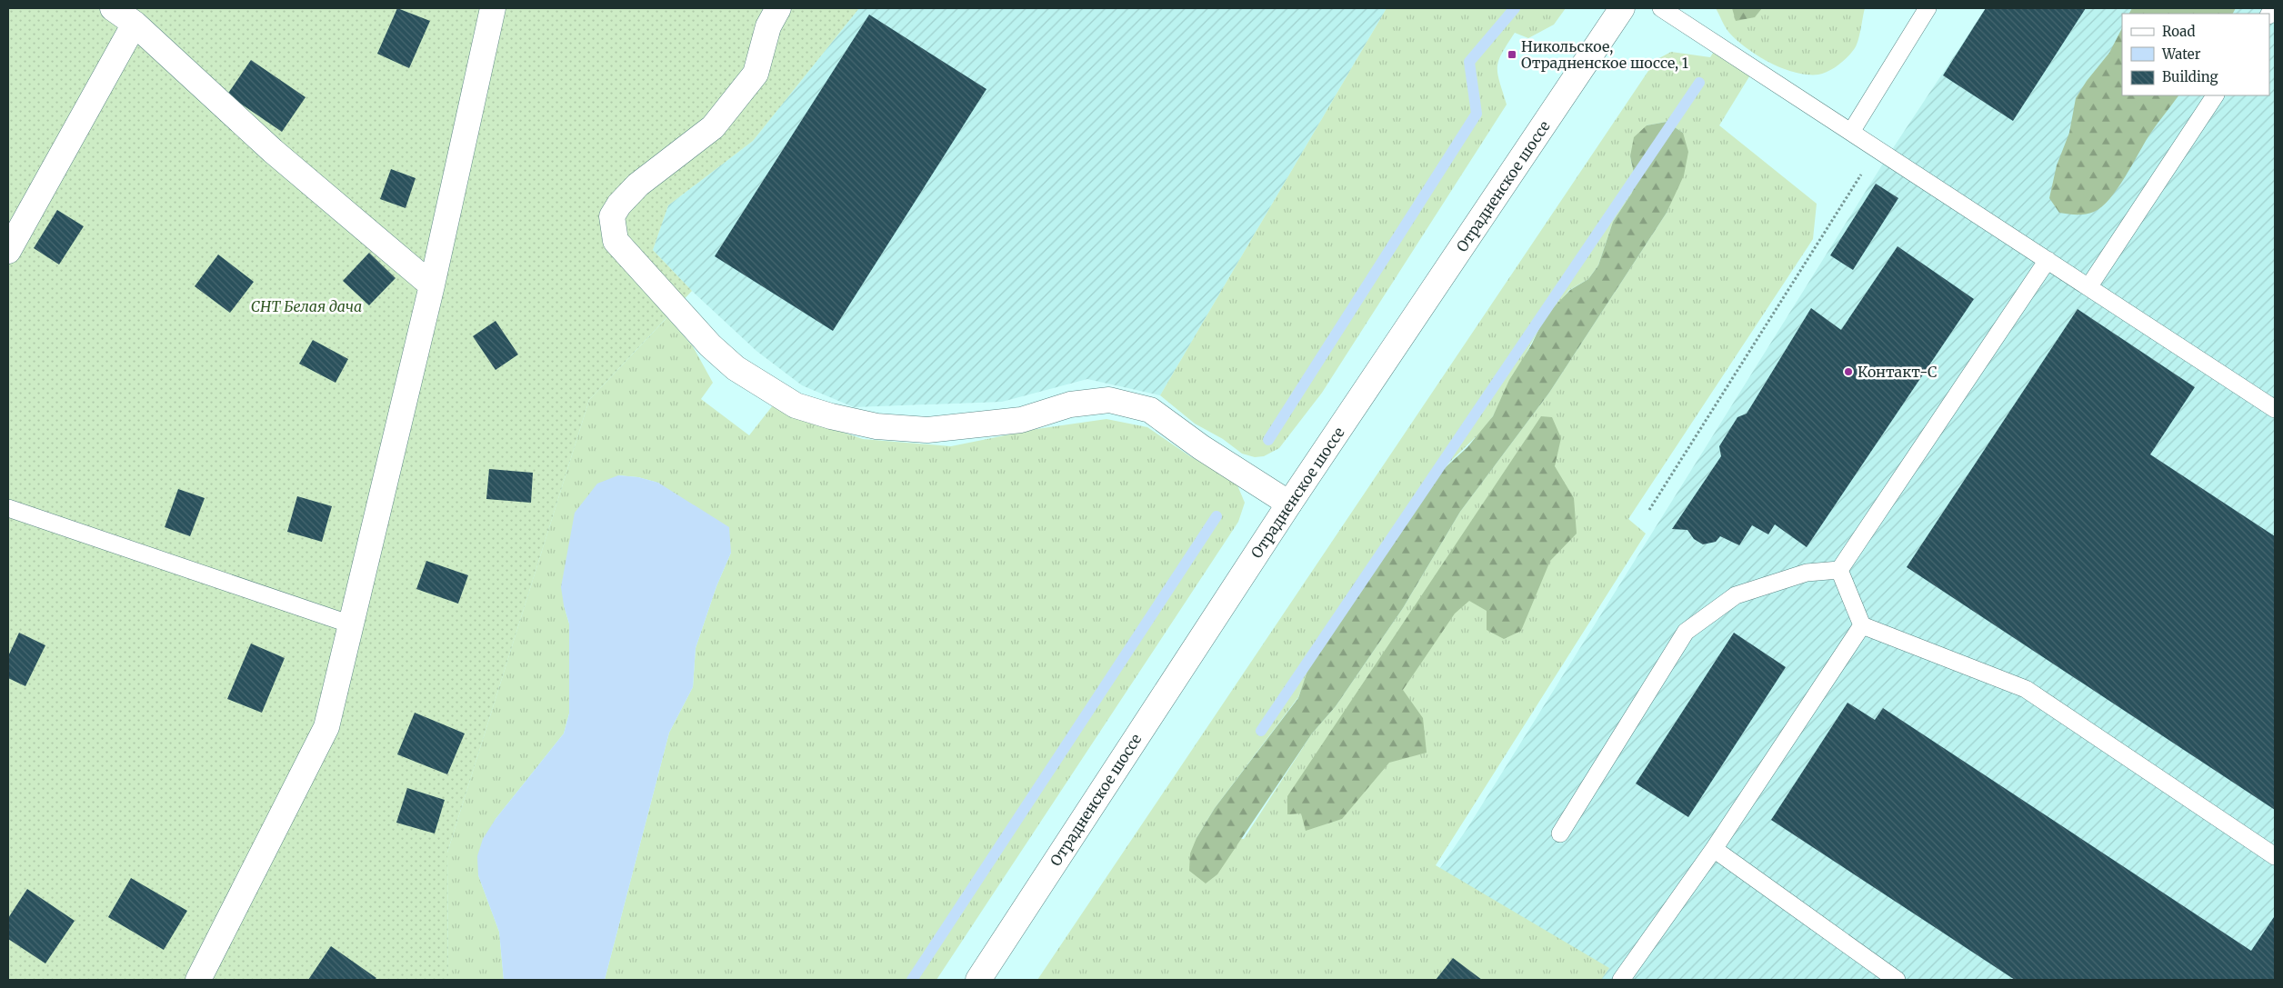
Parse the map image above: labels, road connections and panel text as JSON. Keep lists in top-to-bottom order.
{
  "streets": {
    "street": ["Отрадненское шоссе"]
  },
  "parks": ["СНТ Белая дача"],
  "places": {
    "transit": ["Никольское, Отрадненское шоссе, 1"],
    "other": ["Контакт-С"]
  },
  "legend": ["Road", "Water", "Building"]
}
